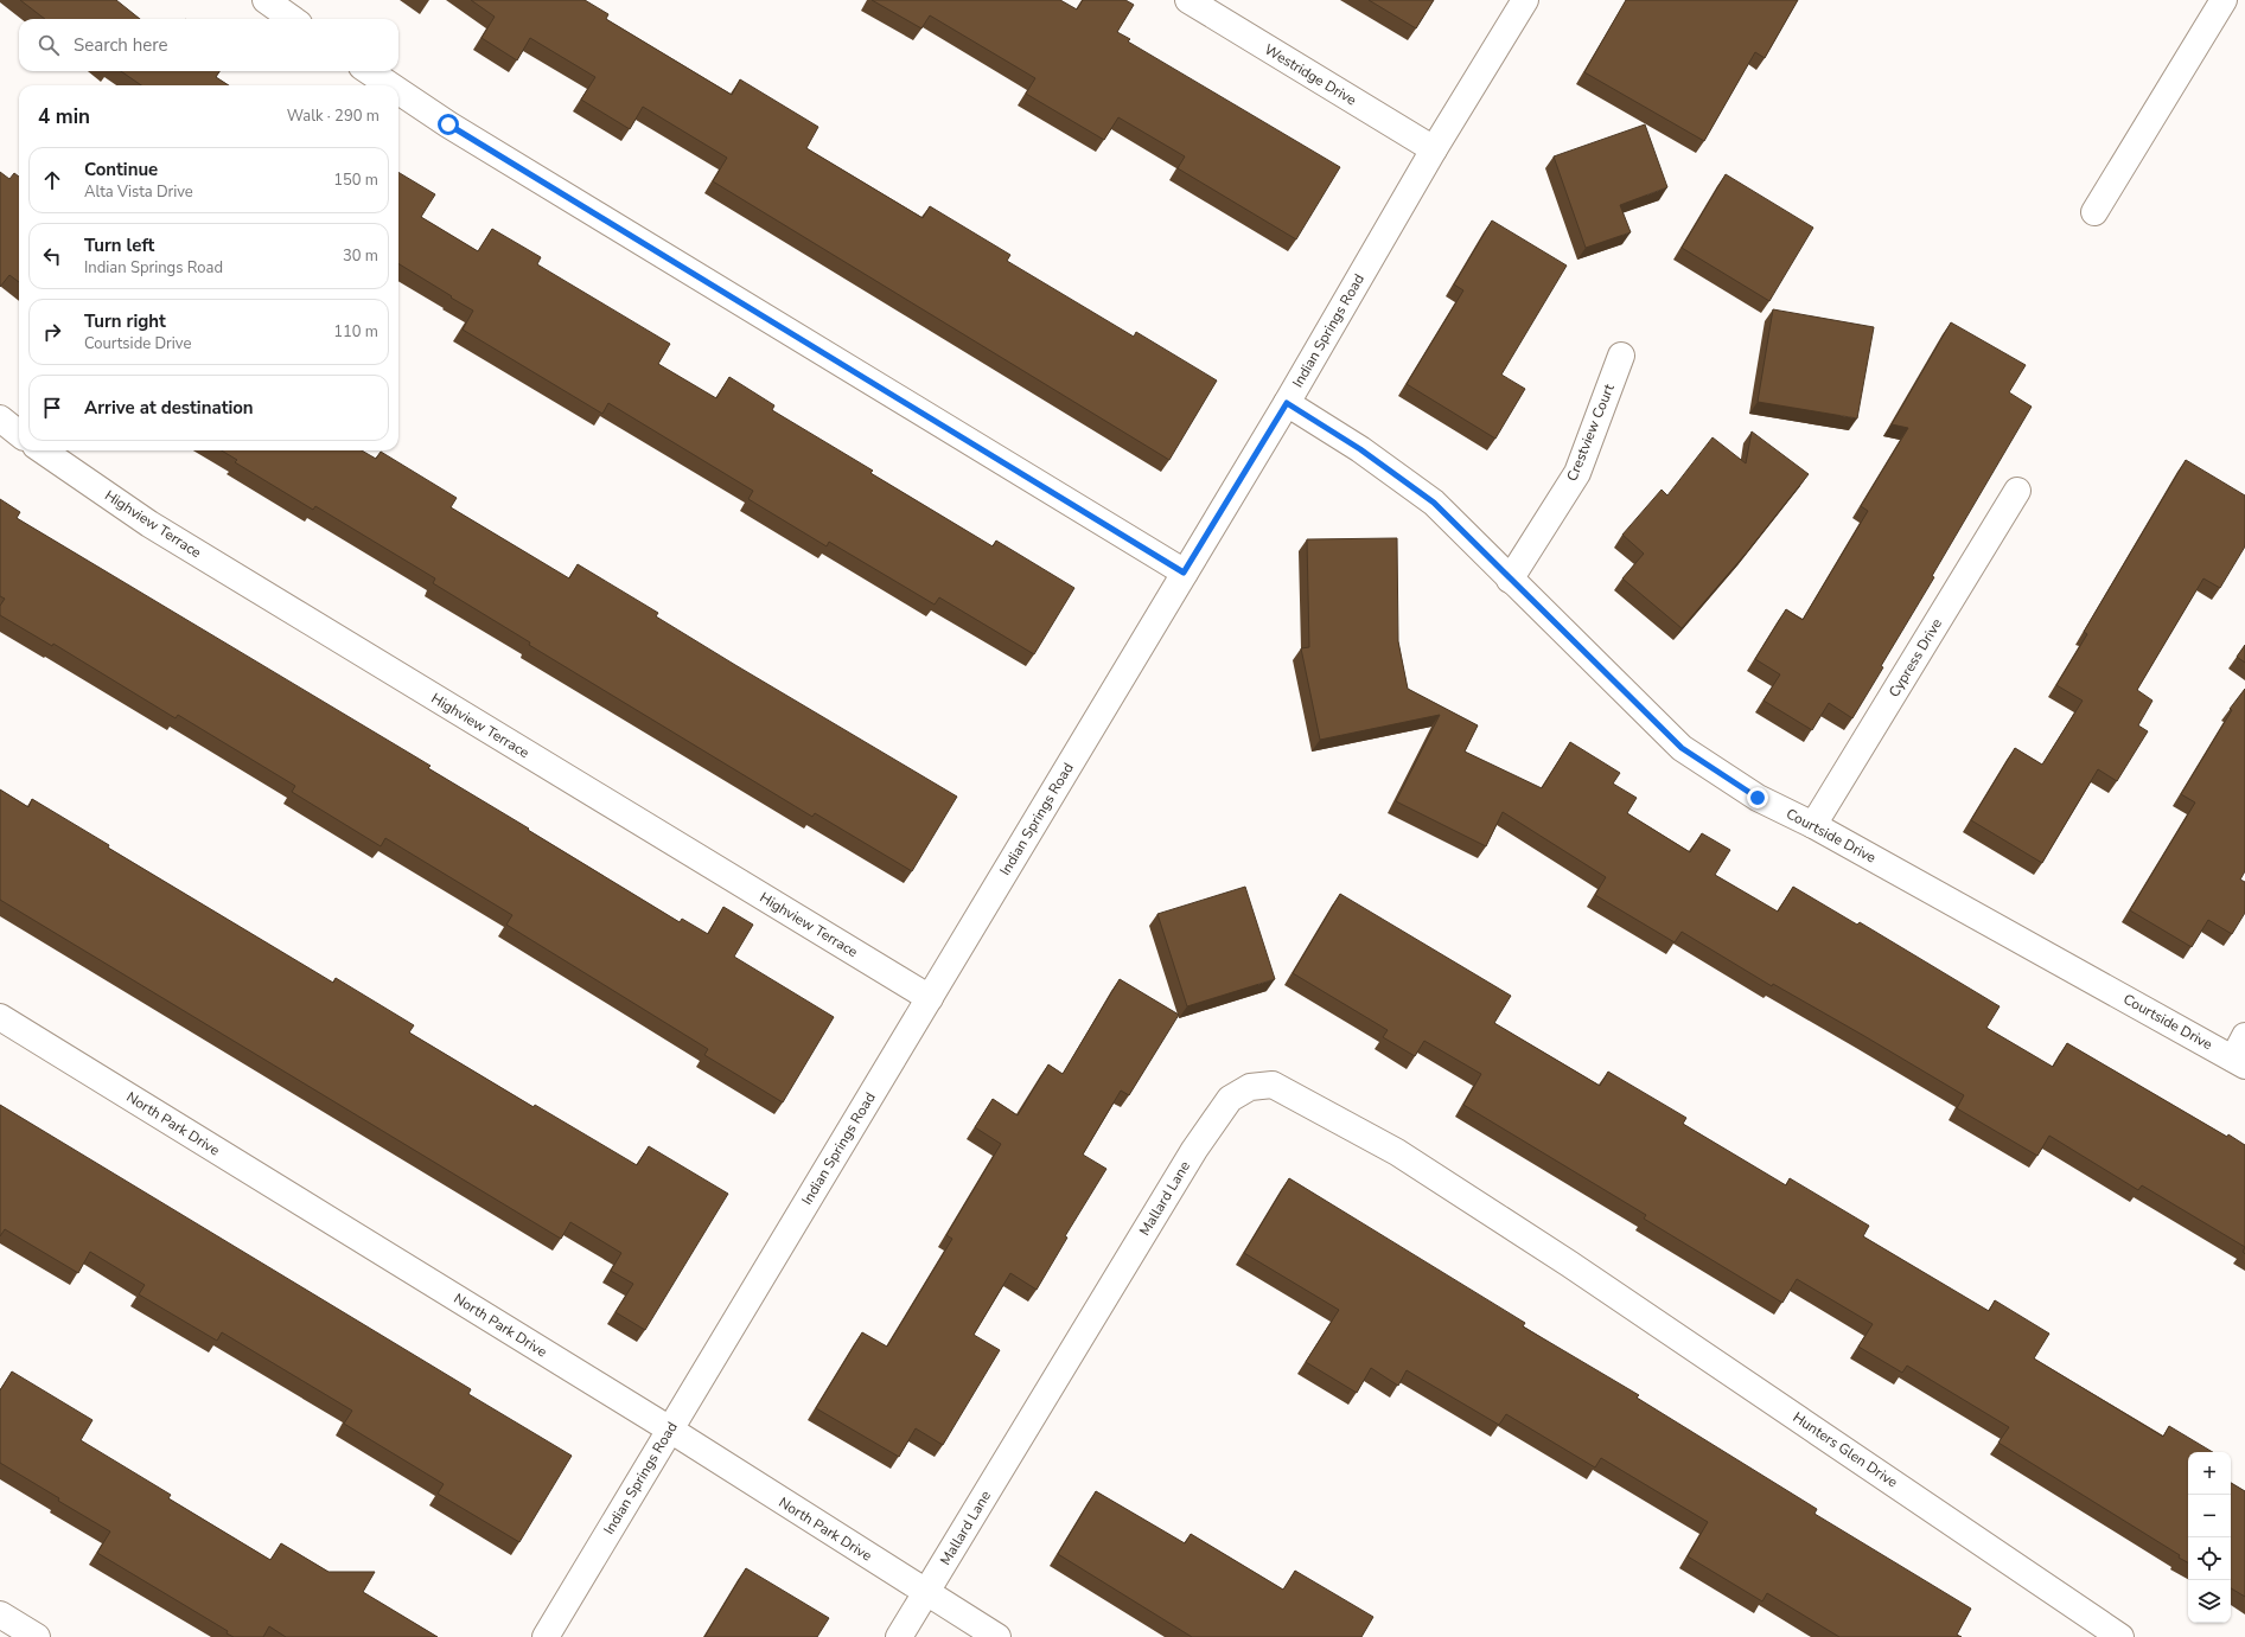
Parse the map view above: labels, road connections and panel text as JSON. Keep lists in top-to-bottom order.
{
  "streets": {
    "street": [
      "Westridge Drive",
      "Indian Springs Road",
      "Crestview Court",
      "Highview Terrace",
      "Cypress Drive",
      "Courtside Drive",
      "North Park Drive",
      "Mallard Lane",
      "Hunters Glen Drive"
    ]
  },
  "crossings": [
    ["Westridge Drive", "Indian Springs Road"],
    ["Indian Springs Road", "Highview Terrace"],
    ["Indian Springs Road", "Courtside Drive"],
    ["Indian Springs Road", "North Park Drive"],
    ["Crestview Court", "Courtside Drive"],
    ["Cypress Drive", "Courtside Drive"],
    ["North Park Drive", "Mallard Lane"],
    ["Mallard Lane", "Hunters Glen Drive"]
  ],
  "page": {
    "search": "Search here",
    "heading": ["4 min", "Walk · 290 m"],
    "list": [
      ["Continue", "Alta Vista Drive", "150 m"],
      ["Turn left", "Indian Springs Road", "30 m"],
      ["Turn right", "Courtside Drive", "110 m"],
      "Arrive at destination"
    ],
    "map_buttons": ["+", "−"]
  }
}
